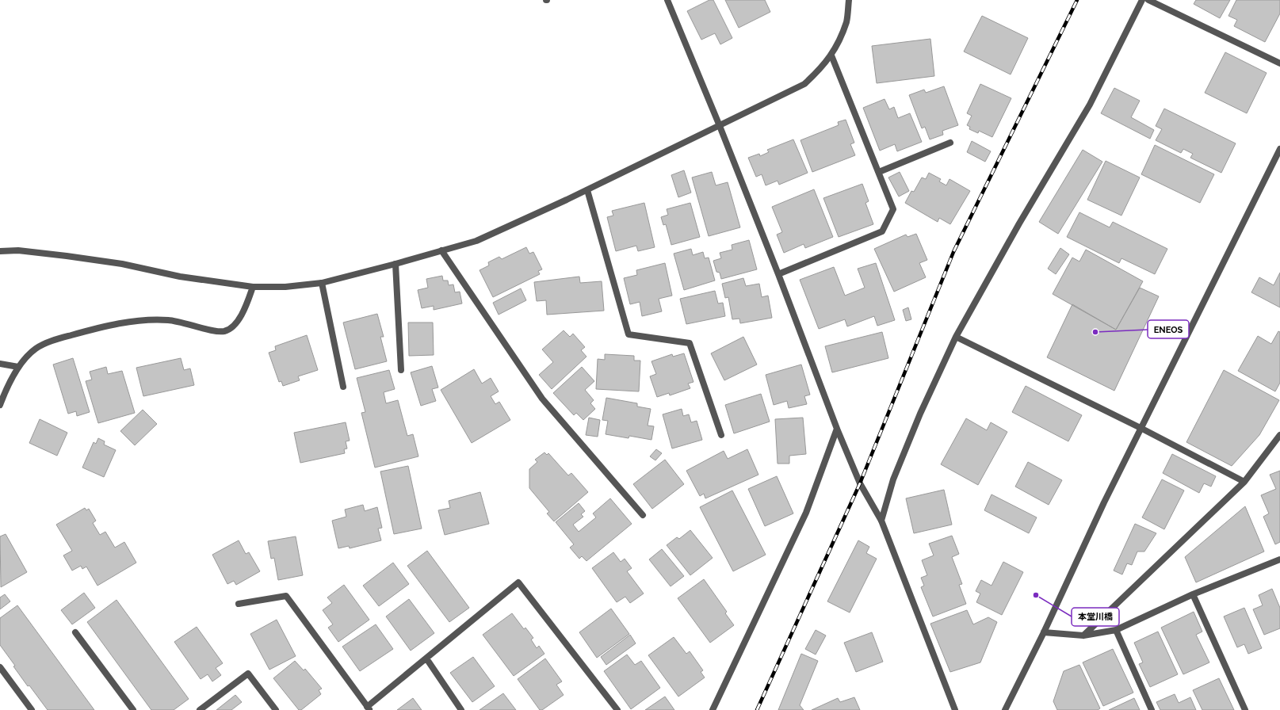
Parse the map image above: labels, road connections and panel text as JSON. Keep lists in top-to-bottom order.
{
  "places": ["ENEOS", "本堂川橋"]
}
